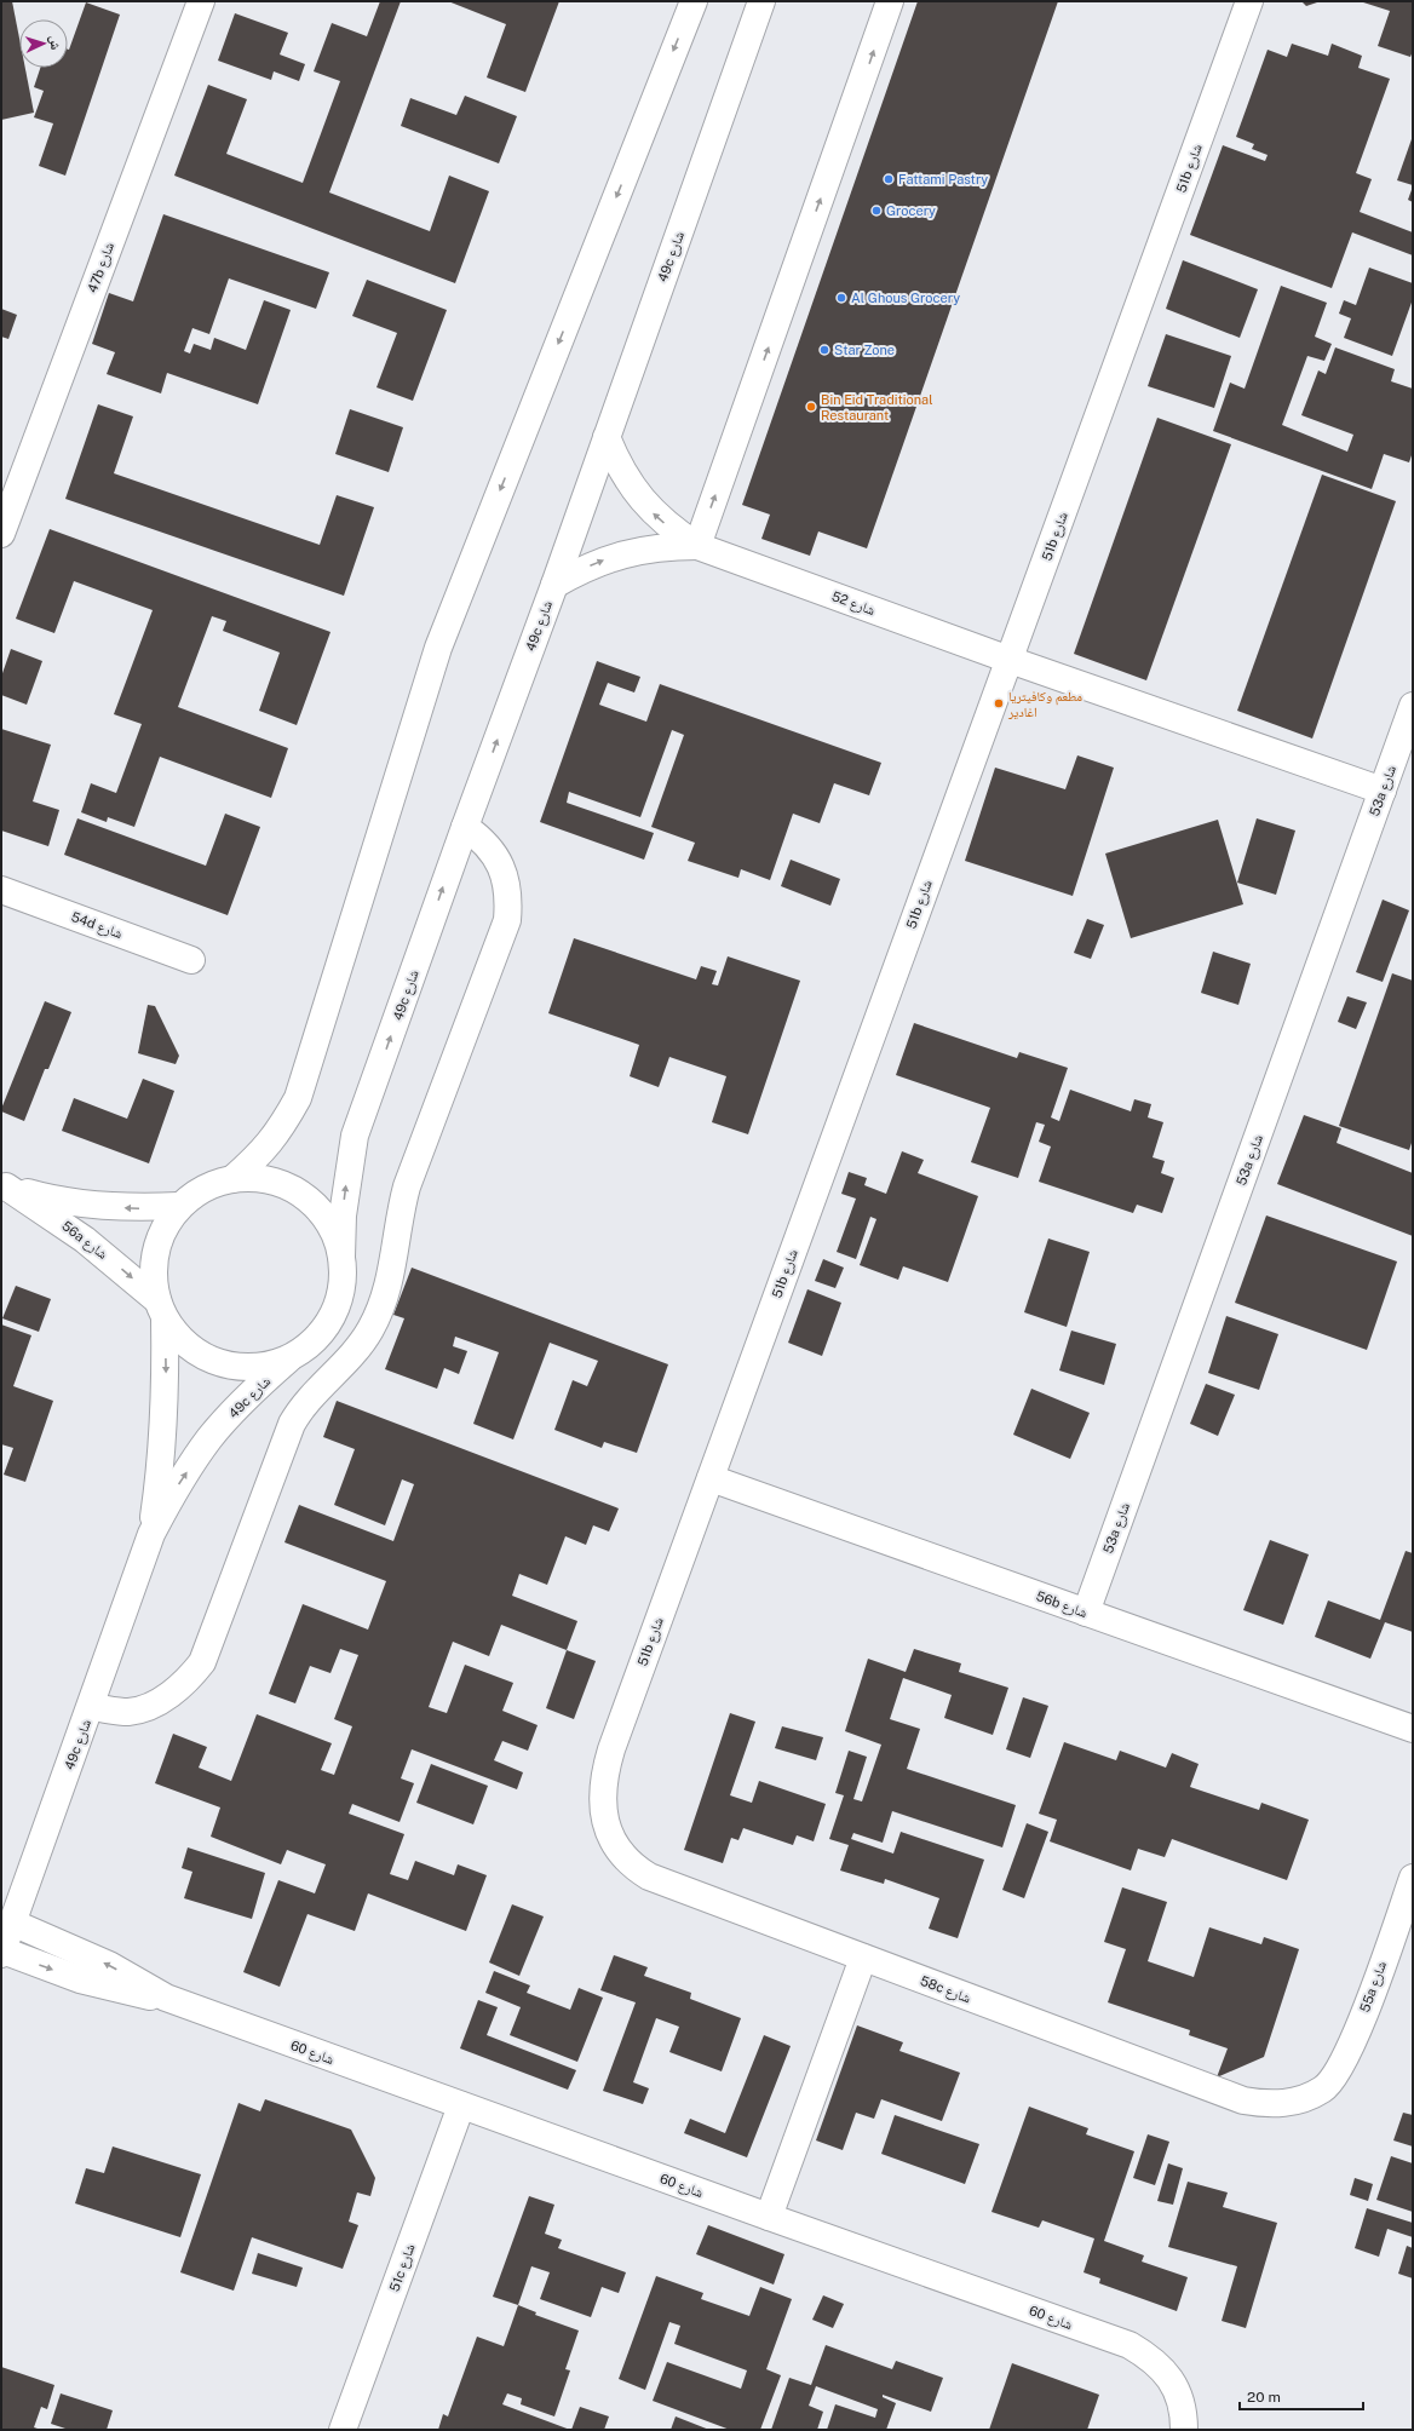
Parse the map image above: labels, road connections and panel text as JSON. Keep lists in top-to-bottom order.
{
  "streets": {
    "street": [
      "51b شارع",
      "49c شارع",
      "47b شارع",
      "شارع 52",
      "53a شارع",
      "54d شارع",
      "56a شارع",
      "56b شارع",
      "55a شارع",
      "58c شارع",
      "شارع 60",
      "51c شارع"
    ]
  },
  "crossings": [
    ["51b شارع", "شارع 52"],
    ["51b شارع", "56b شارع"],
    ["51b شارع", "58c شارع"],
    ["49c شارع", "شارع 52"],
    ["49c شارع", "56a شارع"],
    ["49c شارع", "شارع 60"],
    ["شارع 52", "53a شارع"],
    ["53a شارع", "56b شارع"],
    ["55a شارع", "58c شارع"],
    ["شارع 60", "51c شارع"]
  ],
  "places": [
    "Fattami Pastry",
    "Grocery",
    "Al Ghous Grocery",
    "Star Zone",
    "Bin Eid Traditional Restaurant",
    "مطعم وكافيتريا اغادير"
  ],
  "scale_bar": "20 m",
  "north": "right"
}
